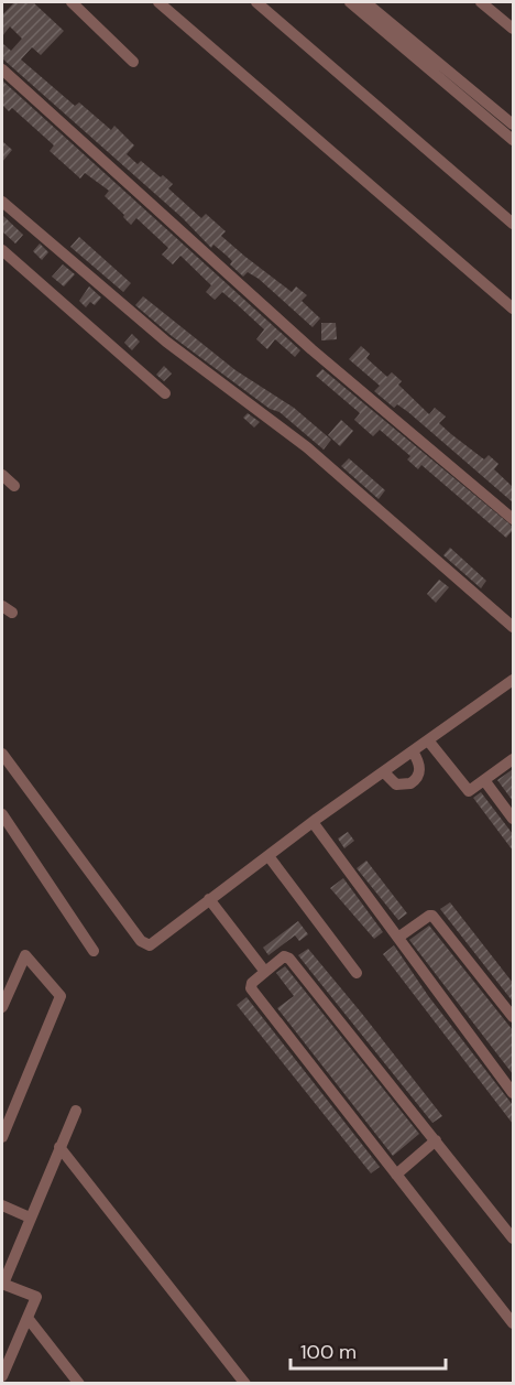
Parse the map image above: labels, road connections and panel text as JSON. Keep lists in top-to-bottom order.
{
  "scale_bar": "100 m"
}
